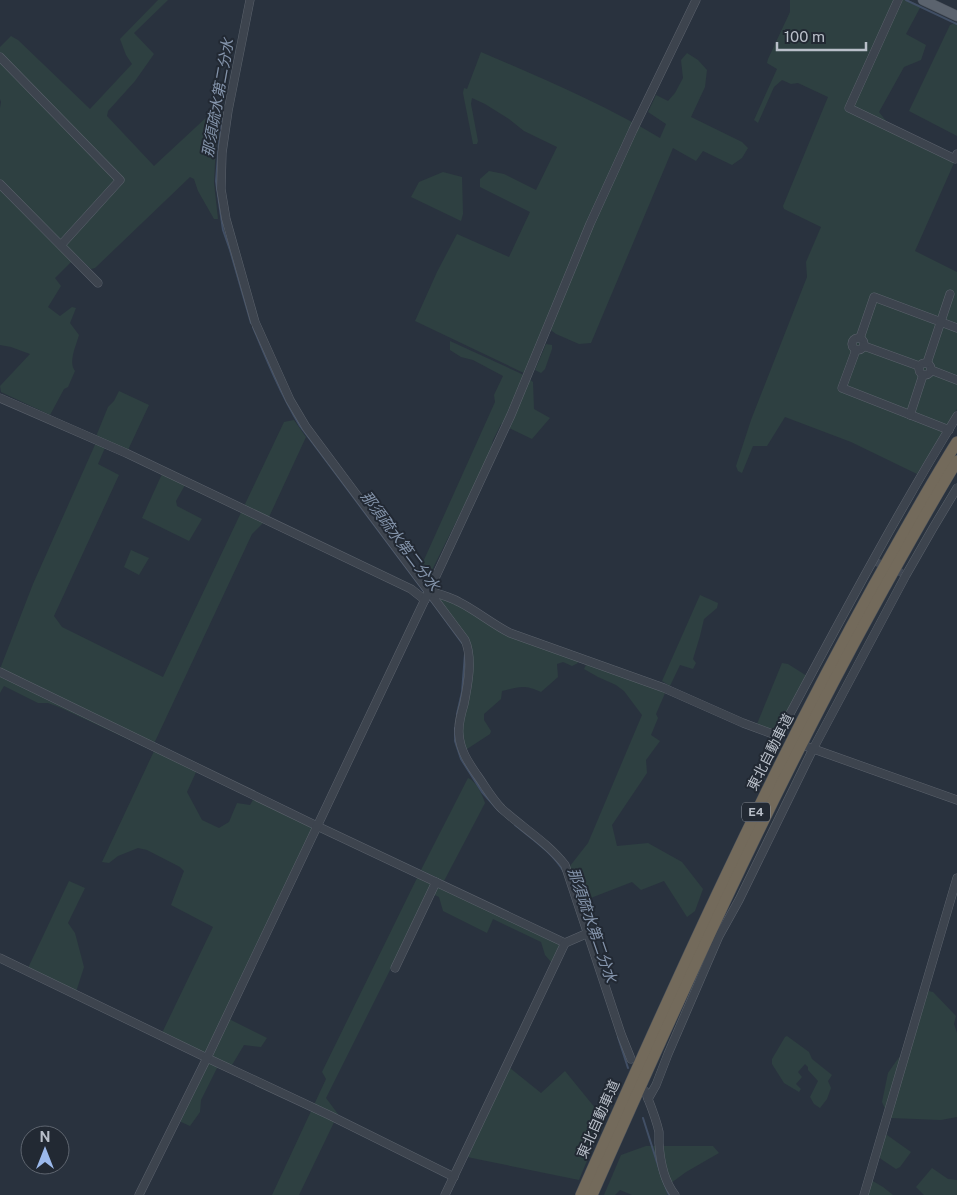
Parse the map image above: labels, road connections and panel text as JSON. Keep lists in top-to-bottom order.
{
  "streets": {
    "highway": ["東北自動車道", "E4"]
  },
  "water": ["那須疏水第二分水"],
  "scale_bar": "100 m",
  "north": "top"
}
